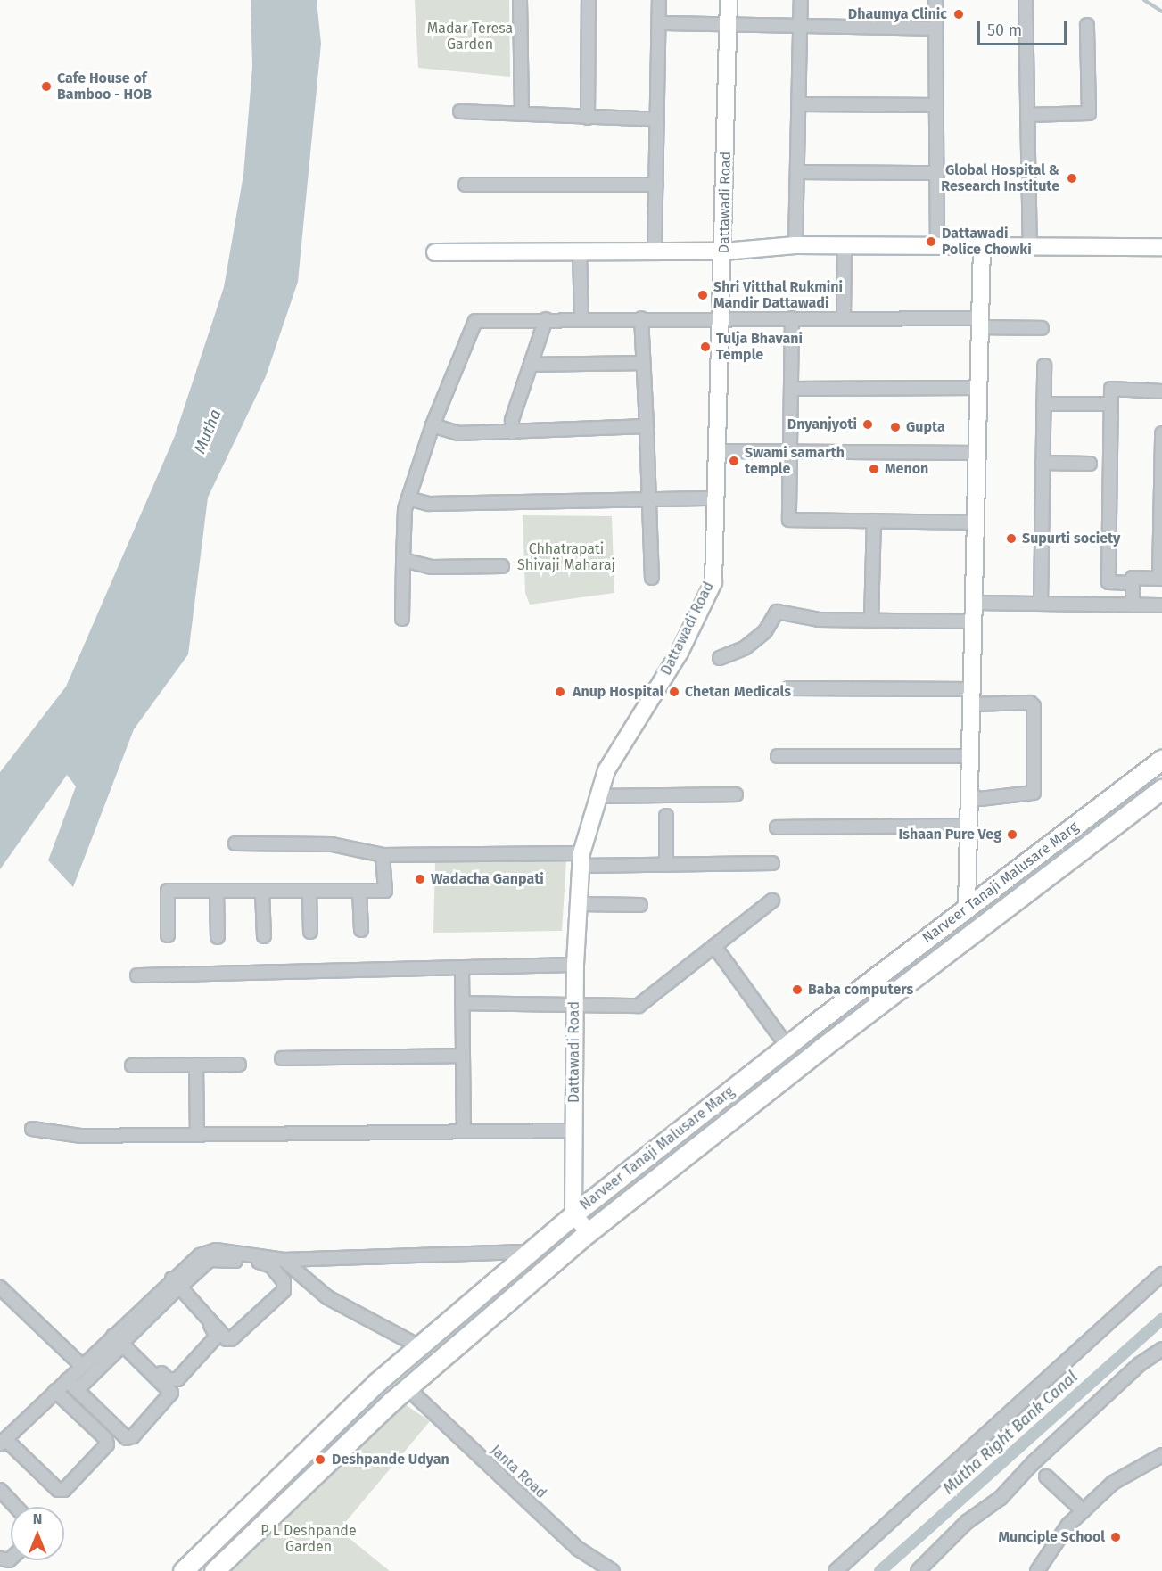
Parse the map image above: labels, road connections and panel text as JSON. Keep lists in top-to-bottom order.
{
  "streets": {
    "main road": ["Narveer Tanaji Malusare Marg"],
    "street": ["Dattawadi Road", "Janta Road"]
  },
  "crossings": [
    ["Dattawadi Road", "Narveer Tanaji Malusare Marg"],
    ["Narveer Tanaji Malusare Marg", "Janta Road"]
  ],
  "water": ["Mutha", "Mutha Right Bank Canal"],
  "parks": ["Madar Teresa Garden", "Chhatrapati Shivaji Maharaj", "P L Deshpande Garden"],
  "places": [
    "Dhaumya Clinic",
    "Cafe House of Bamboo - HOB",
    "Global Hospital & Research Institute",
    "Dattawadi Police Chowki",
    "Shri Vitthal Rukmini Mandir Dattawadi",
    "Tulja Bhavani Temple",
    "Dnyanjyoti",
    "Gupta",
    "Swami samarth temple",
    "Menon",
    "Supurti society",
    "Anup Hospital",
    "Chetan Medicals",
    "Ishaan Pure Veg",
    "Wadacha Ganpati",
    "Baba computers",
    "Deshpande Udyan",
    "Munciple School"
  ],
  "scale_bar": "50 m",
  "north": "top"
}
